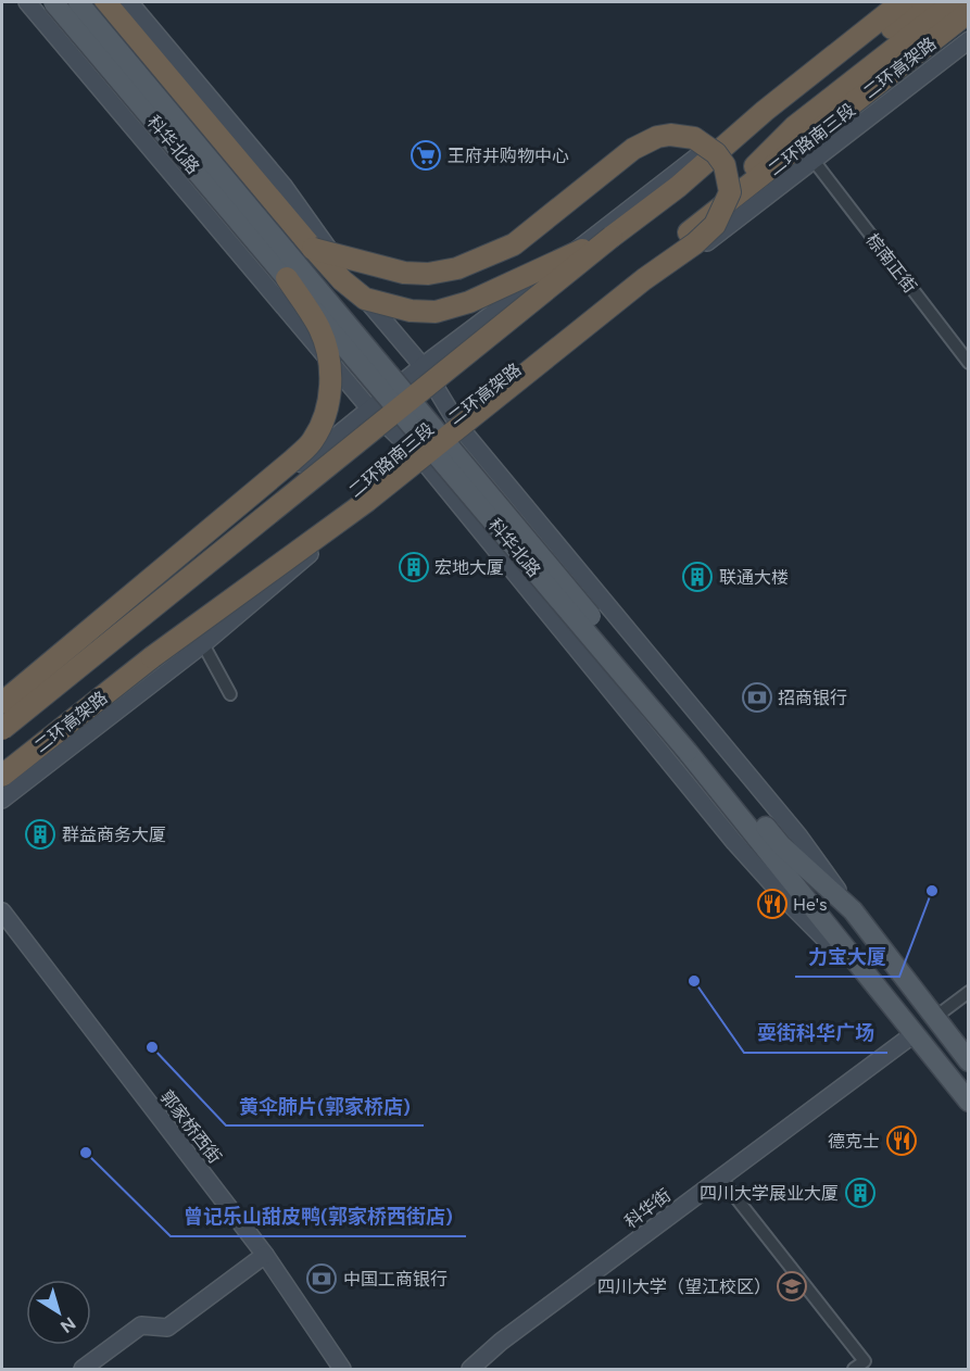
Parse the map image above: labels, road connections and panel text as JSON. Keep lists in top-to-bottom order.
{
  "streets": {
    "highway": ["二环高架路"],
    "main road": ["科华北路"],
    "street": [
      "二环路南三段",
      "棕南正街",
      "郭家桥西街",
      "科华街"
    ]
  },
  "crossings": [
    ["二环路南三段", "棕南正街"],
    ["科华北路", "科华街"]
  ],
  "places": {
    "supermarket": ["王府井购物中心"],
    "building": [
      "宏地大厦",
      "联通大楼",
      "群益商务大厦",
      "四川大学展业大厦"
    ],
    "bank": ["招商银行", "中国工商银行"],
    "other": [
      "力宝大厦",
      "耍街科华广场",
      "黄伞肺片(郭家桥店)",
      "曾记乐山甜皮鸭(郭家桥西街店)"
    ],
    "restaurant": ["He's", "德克士"],
    "school or university": ["四川大学（望江校区）"]
  },
  "north": "bottom right"
}
